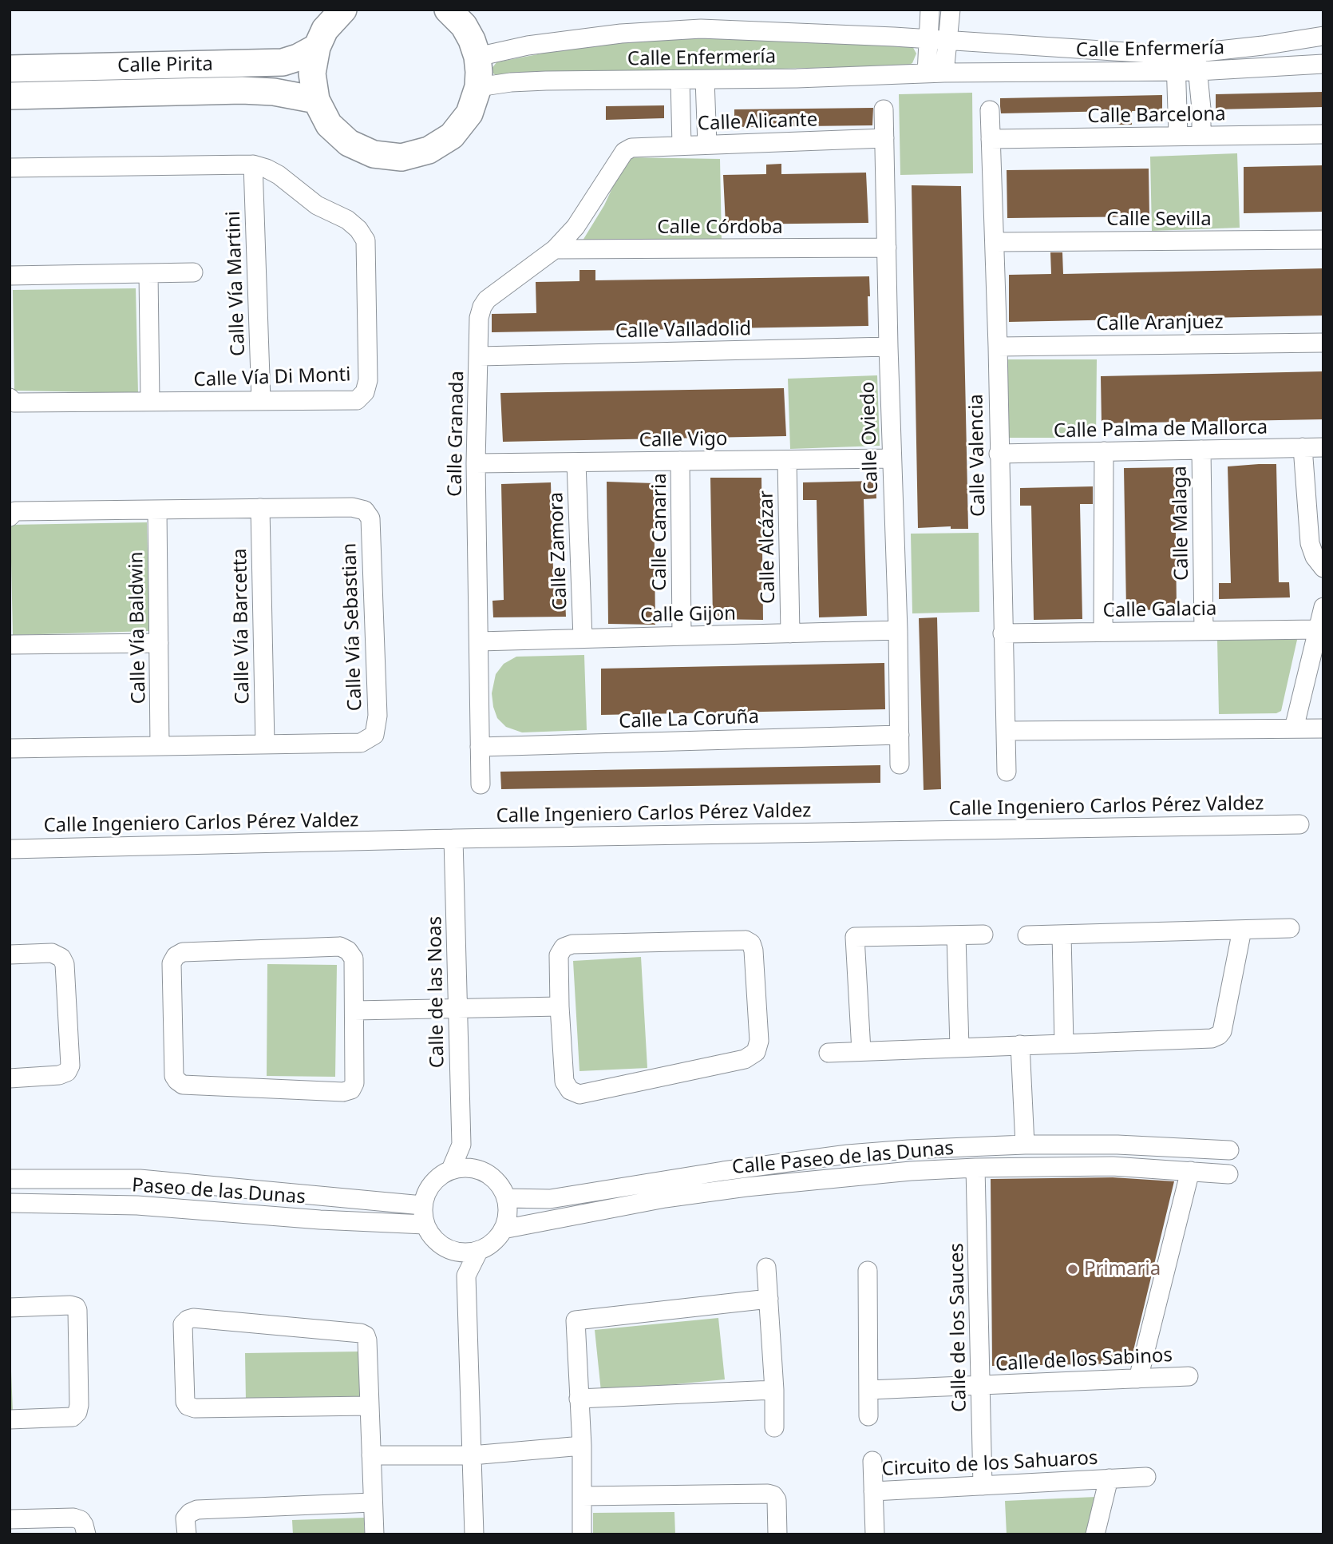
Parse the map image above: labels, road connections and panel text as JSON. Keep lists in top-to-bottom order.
{
  "streets": {
    "street": [
      "Calle Enfermería",
      "Calle Pirita",
      "Calle Barcelona",
      "Calle Alicante",
      "Calle Sevilla",
      "Calle Córdoba",
      "Calle Vía Martini",
      "Calle Aranjuez",
      "Calle Valladolid",
      "Calle Vía Di Monti",
      "Calle Palma de Mallorca",
      "Calle Granada",
      "Calle Oviedo",
      "Calle Vigo",
      "Calle Valencia",
      "Calle Malaga",
      "Calle Canaria",
      "Calle Alcázar",
      "Calle Zamora",
      "Calle Galacia",
      "Calle Gijon",
      "Calle Vía Barcetta",
      "Calle Vía Sebastian",
      "Calle Vía Baldwin",
      "Calle La Coruña",
      "Calle Ingeniero Carlos Pérez Valdez",
      "Calle de las Noas",
      "Calle Paseo de las Dunas",
      "Paseo de las Dunas",
      "Calle de los Sauces",
      "Calle de los Sabinos",
      "Circuito de los Sahuaros"
    ]
  },
  "crossings": [
    ["Calle Barcelona", "Calle Valencia"],
    ["Calle Alicante", "Calle Granada"],
    ["Calle Alicante", "Calle Oviedo"],
    ["Calle Sevilla", "Calle Valencia"],
    ["Calle Córdoba", "Calle Granada"],
    ["Calle Córdoba", "Calle Oviedo"],
    ["Calle Vía Martini", "Calle Vía Di Monti"],
    ["Calle Aranjuez", "Calle Valencia"],
    ["Calle Valladolid", "Calle Granada"],
    ["Calle Valladolid", "Calle Oviedo"],
    ["Calle Palma de Mallorca", "Calle Valencia"],
    ["Calle Palma de Mallorca", "Calle Malaga"],
    ["Calle Granada", "Calle Vigo"],
    ["Calle Granada", "Calle Gijon"],
    ["Calle Granada", "Calle La Coruña"],
    ["Calle Oviedo", "Calle Vigo"],
    ["Calle Oviedo", "Calle Gijon"],
    ["Calle Oviedo", "Calle La Coruña"],
    ["Calle Vigo", "Calle Canaria"],
    ["Calle Vigo", "Calle Alcázar"],
    ["Calle Vigo", "Calle Zamora"],
    ["Calle Valencia", "Calle Galacia"],
    ["Calle Malaga", "Calle Galacia"],
    ["Calle Canaria", "Calle Gijon"],
    ["Calle Alcázar", "Calle Gijon"],
    ["Calle Zamora", "Calle Gijon"],
    ["Calle Vía Barcetta", "Calle Vía Sebastian"],
    ["Calle Vía Sebastian", "Calle Vía Baldwin"],
    ["Calle Ingeniero Carlos Pérez Valdez", "Calle de las Noas"],
    ["Calle de las Noas", "Calle Paseo de las Dunas"],
    ["Calle de las Noas", "Paseo de las Dunas"],
    ["Calle Paseo de las Dunas", "Paseo de las Dunas"],
    ["Calle Paseo de las Dunas", "Calle de los Sauces"],
    ["Calle de los Sauces", "Calle de los Sabinos"],
    ["Calle de los Sauces", "Circuito de los Sahuaros"]
  ],
  "places": ["Primaria"]
}
